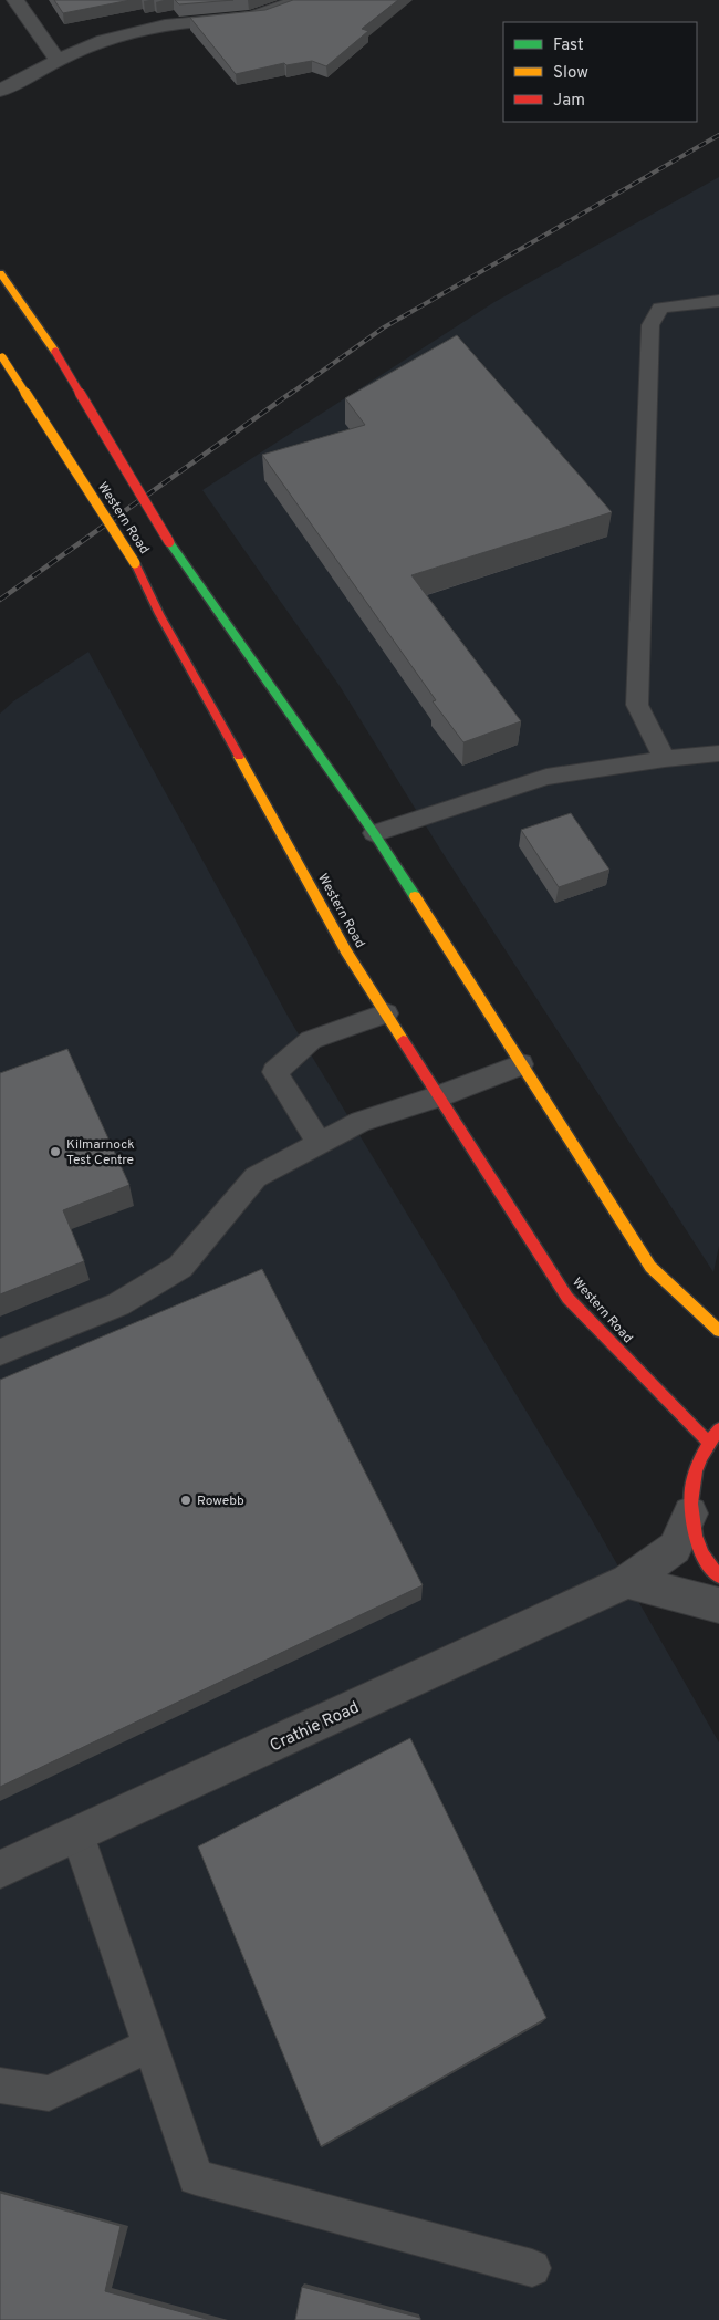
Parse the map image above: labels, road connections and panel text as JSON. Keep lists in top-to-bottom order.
{
  "streets": {
    "main road": ["Western Road"],
    "street": ["Crathie Road"]
  },
  "places": ["Kilmarnock Test Centre", "Rowebb"],
  "legend": ["Fast", "Slow", "Jam"]
}
